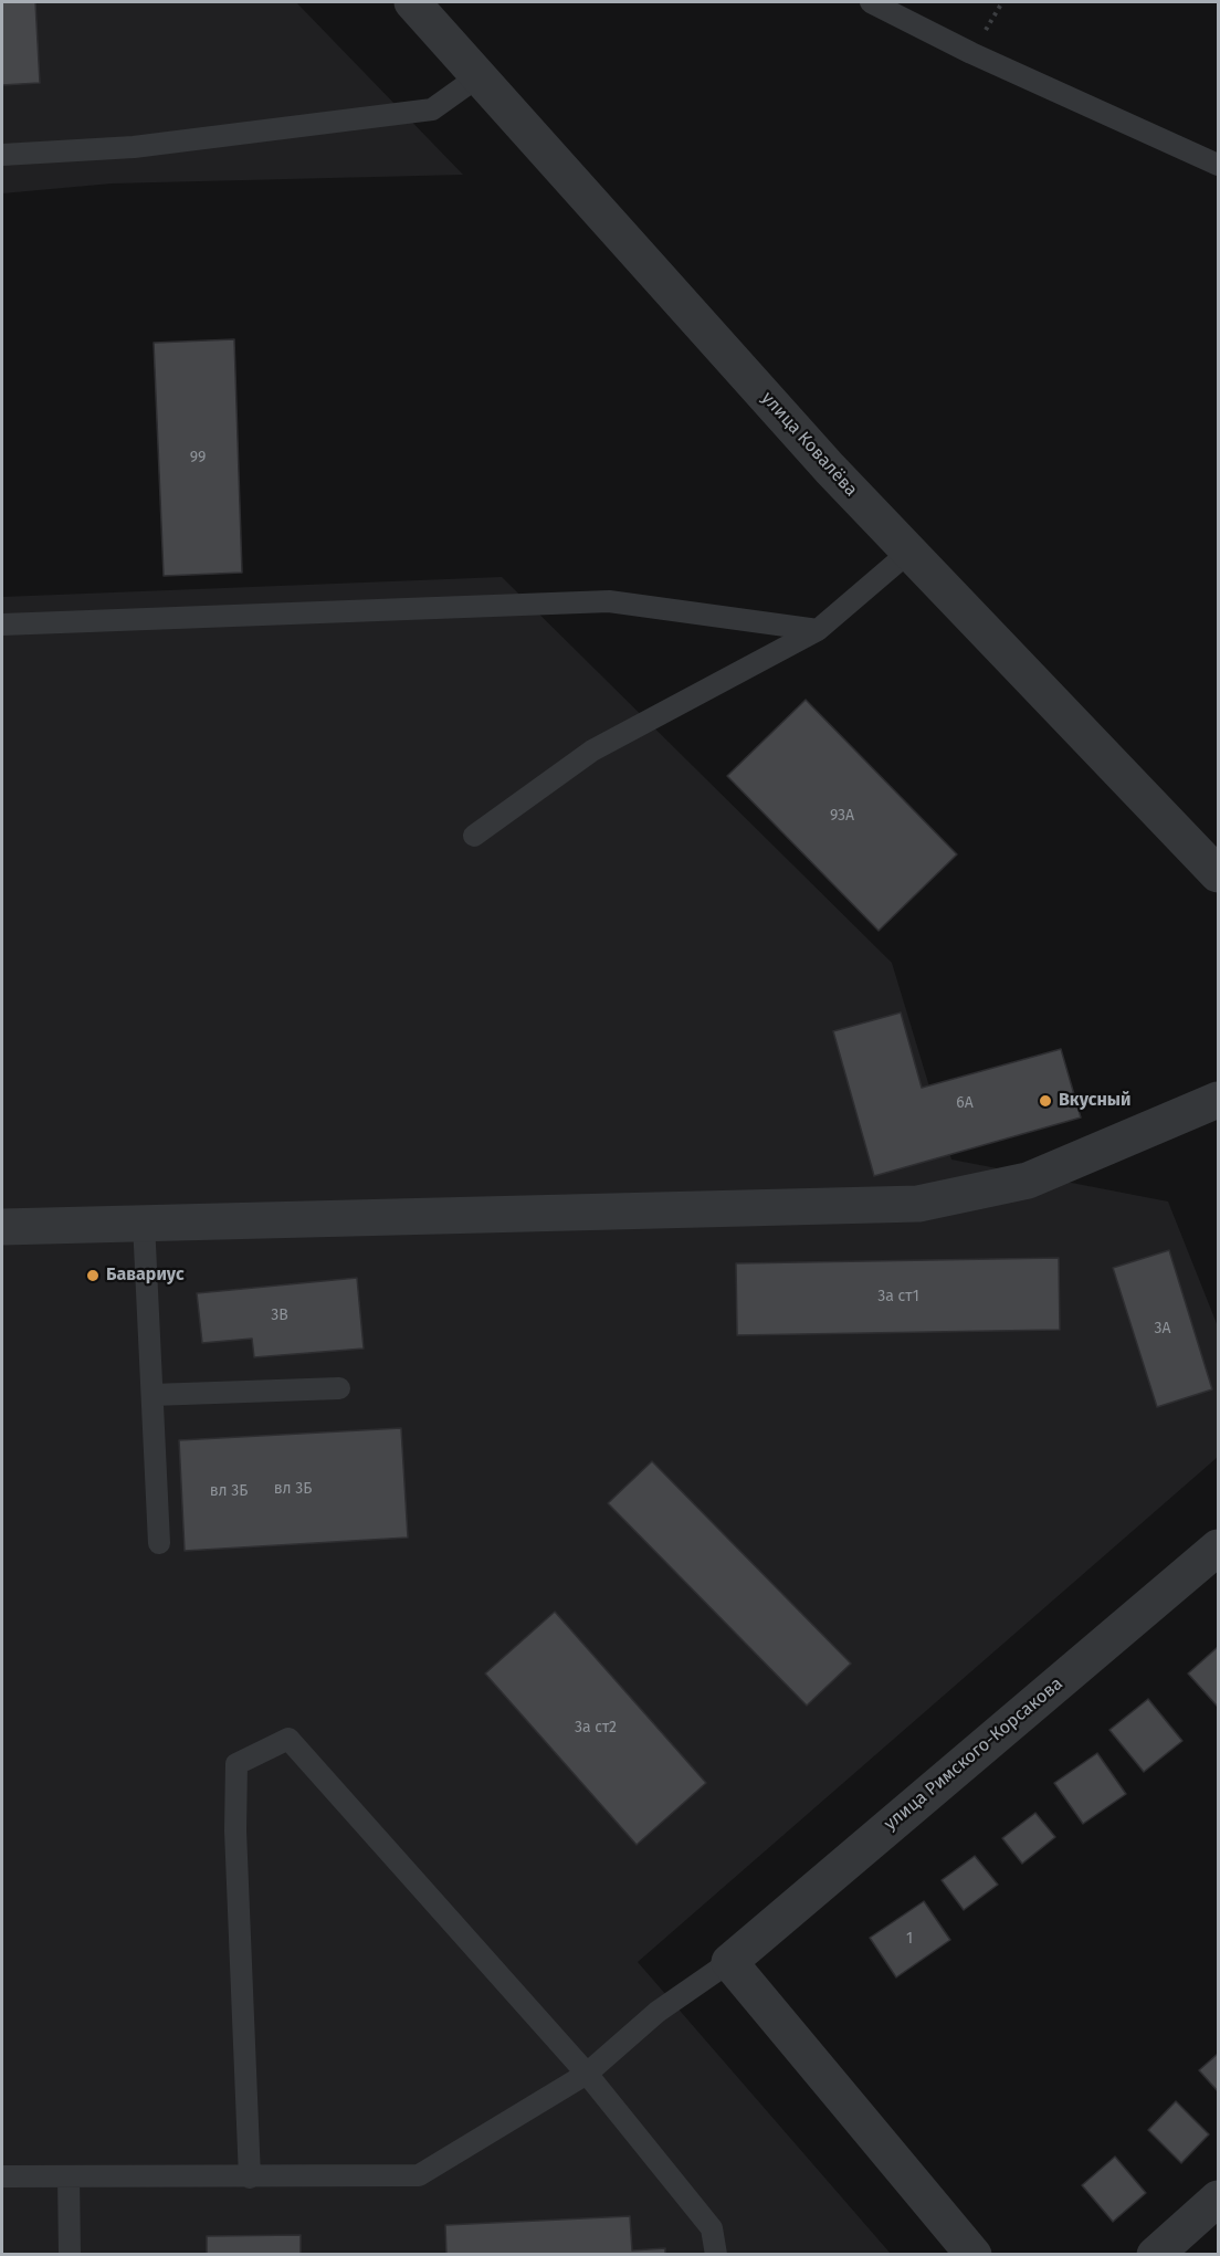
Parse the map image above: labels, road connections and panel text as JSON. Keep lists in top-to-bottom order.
{
  "streets": {
    "street": ["улица Ковалёва", "улица Римского-Корсакова"]
  },
  "places": ["Вкусный", "Бавариус"],
  "house_numbers": [
    "99",
    "93А",
    "6А",
    "3а ст1",
    "3В",
    "3А",
    "вл 3Б",
    "вл 3Б",
    "3а ст2",
    "1"
  ]
}
